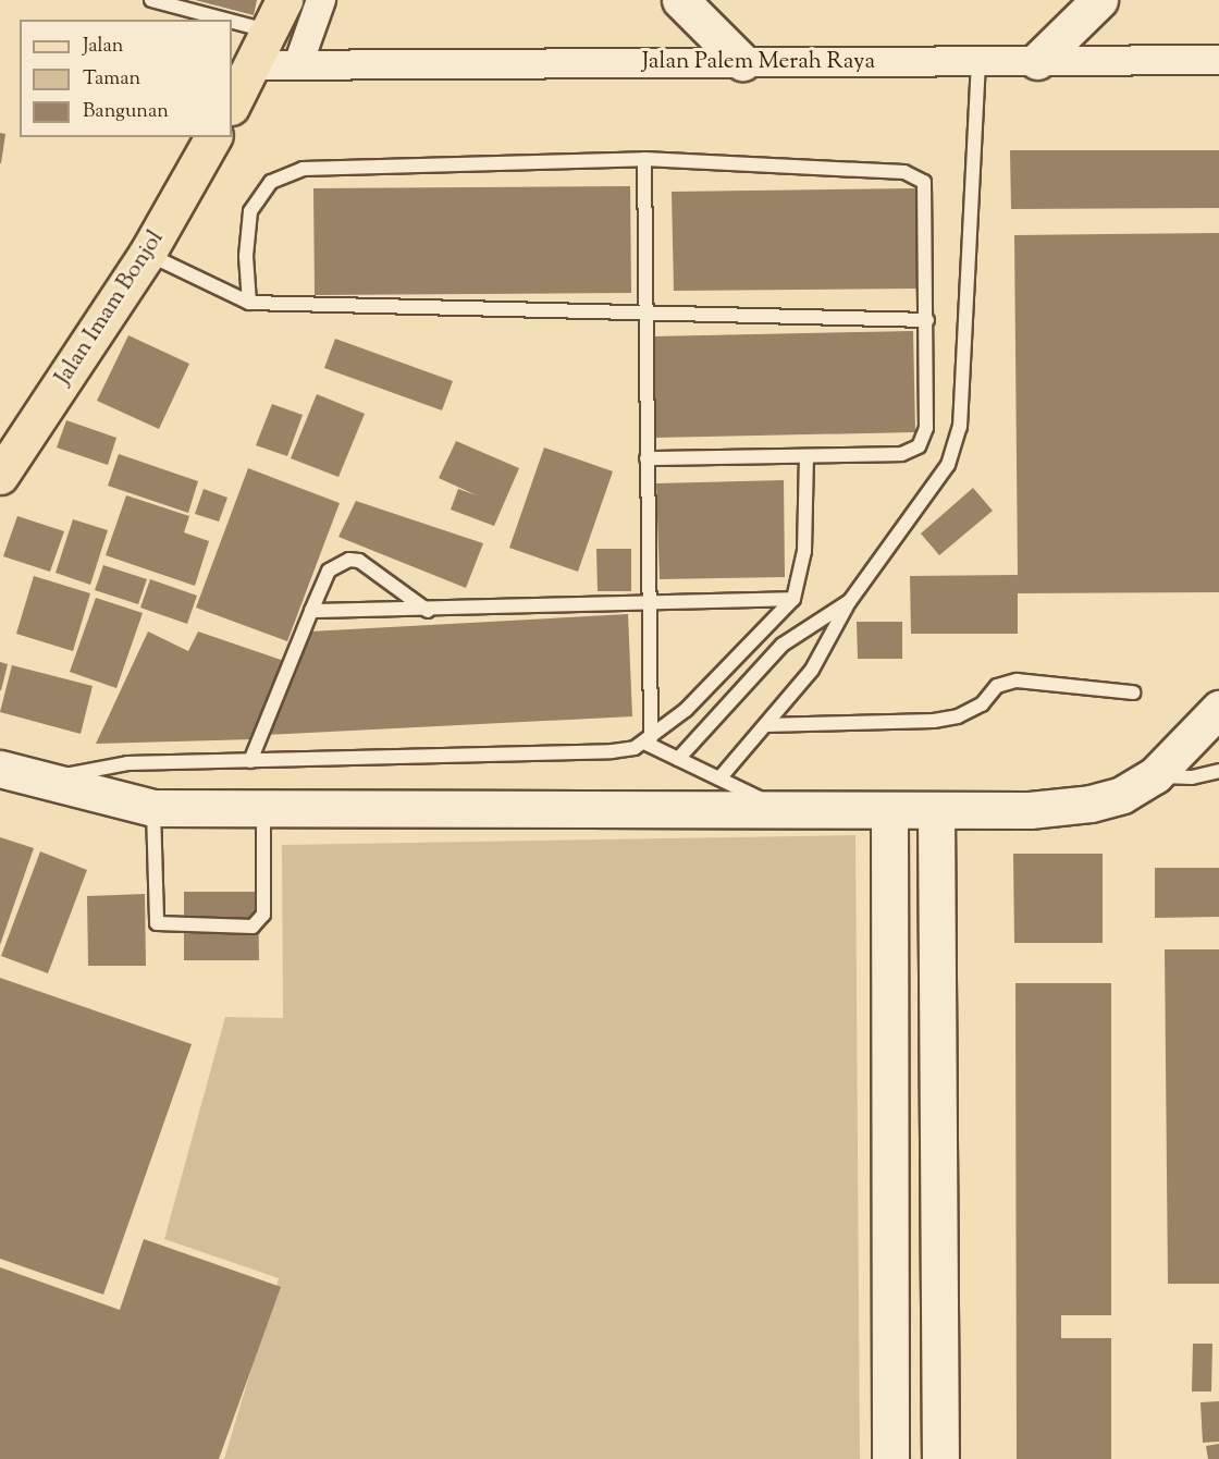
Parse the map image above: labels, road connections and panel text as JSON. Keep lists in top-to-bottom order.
{
  "streets": {
    "main road": ["Jalan Imam Bonjol"],
    "street": ["Jalan Palem Merah Raya"]
  },
  "legend": ["Jalan", "Taman", "Bangunan"]
}
